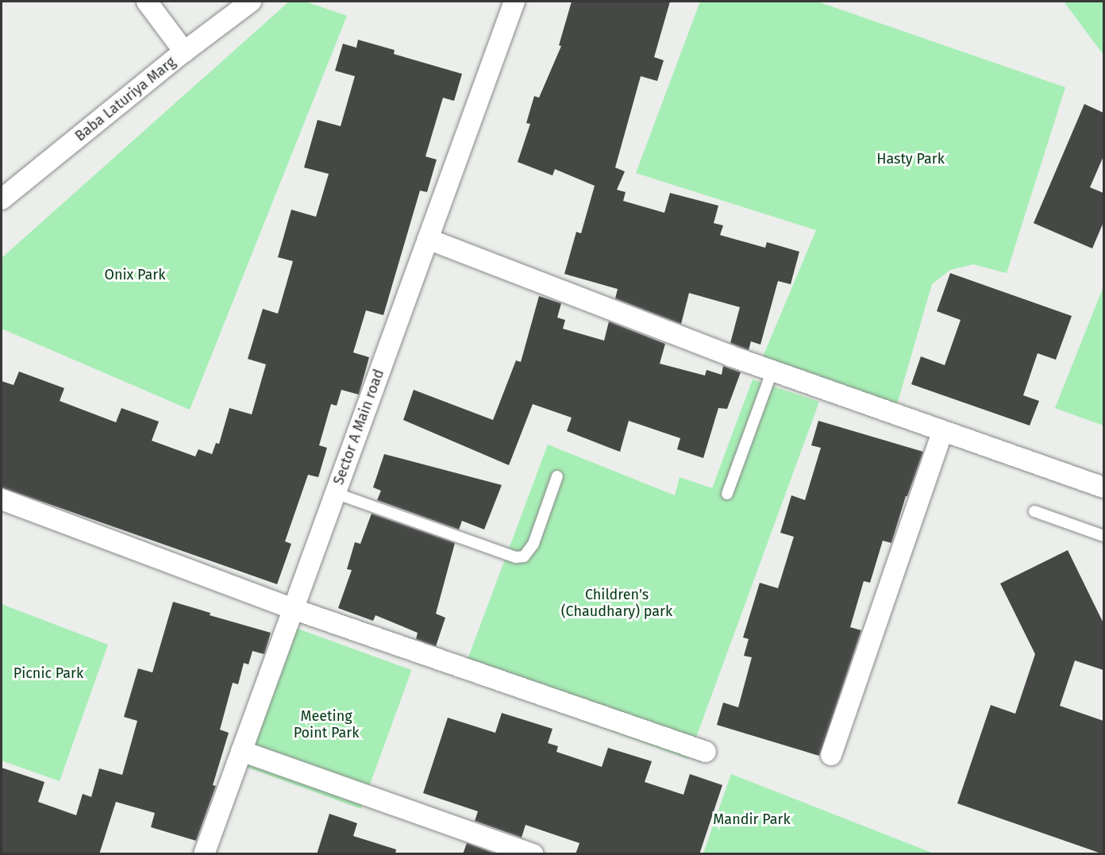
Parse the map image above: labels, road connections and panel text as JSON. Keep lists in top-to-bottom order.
{
  "streets": {
    "street": ["Baba Laturiya Marg", "Sector A Main road"]
  },
  "parks": [
    "Hasty Park",
    "Onix Park",
    "Children's (Chaudhary) park",
    "Picnic Park",
    "Meeting Point Park",
    "Mandir Park"
  ]
}
